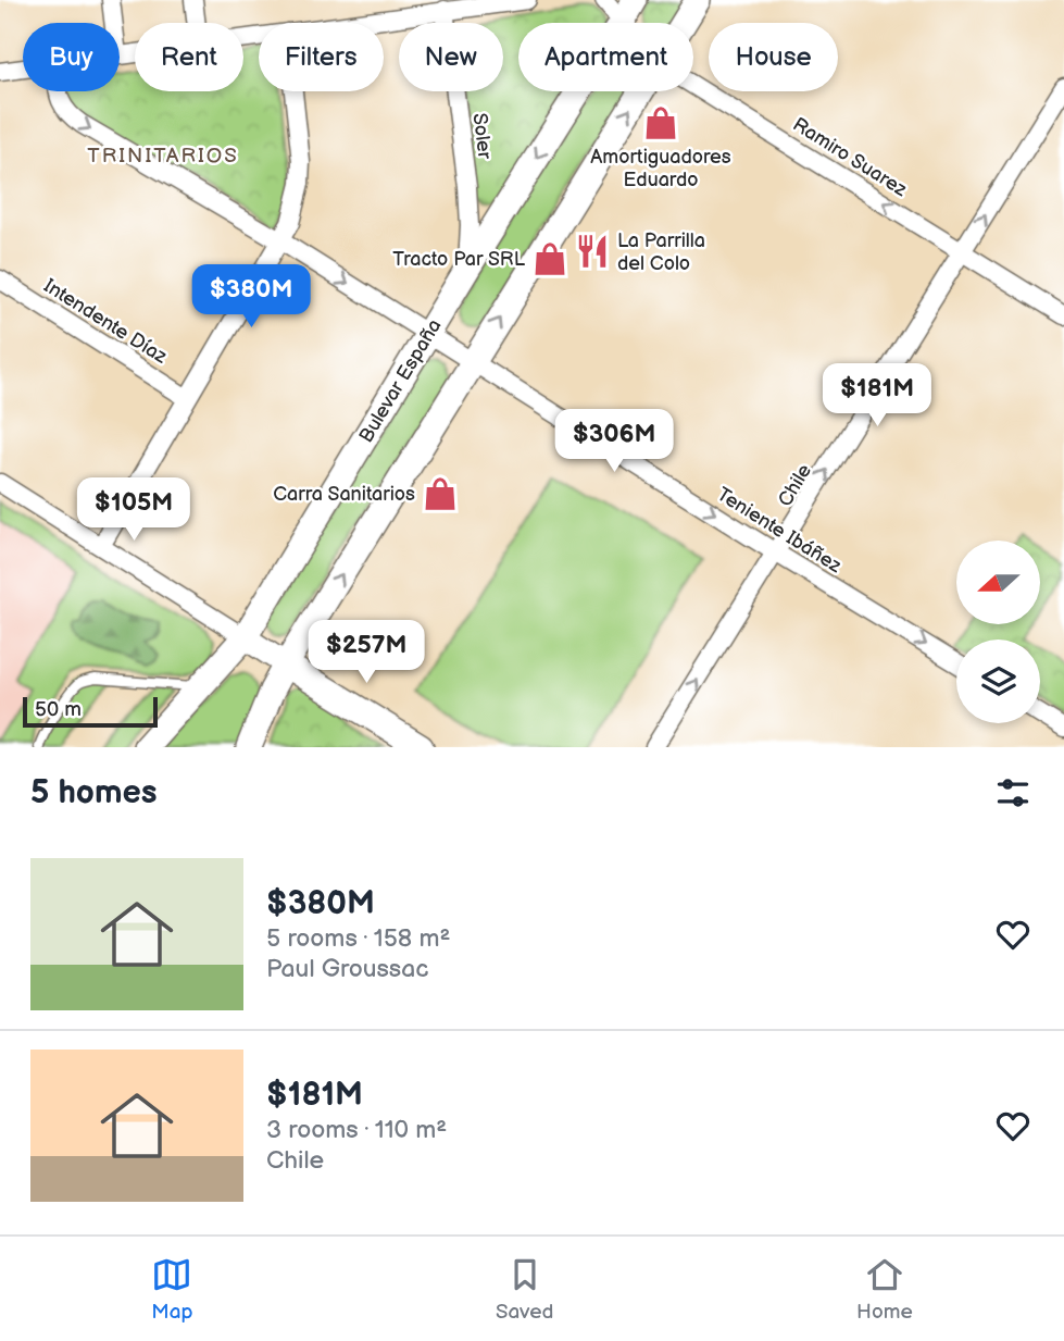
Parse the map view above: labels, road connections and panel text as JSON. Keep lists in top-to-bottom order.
{
  "streets": {
    "main road": ["Bulevar España"],
    "street": [
      "Soler",
      "Ramiro Suarez",
      "Intendente Díaz",
      "Chile",
      "Teniente Ibáñez"
    ]
  },
  "crossings": [
    ["Soler", "Bulevar España"],
    ["Ramiro Suarez", "Bulevar España"],
    ["Ramiro Suarez", "Chile"],
    ["Bulevar España", "Teniente Ibáñez"],
    ["Chile", "Teniente Ibáñez"]
  ],
  "one_way": ["Ramiro Suarez", "Chile", "Teniente Ibáñez"],
  "districts": ["TRINITARIOS"],
  "places": {
    "shop": ["Amortiguadores Eduardo", "Tracto Par SRL", "Carra Sanitarios"],
    "restaurant": ["La Parrilla del Colo"]
  },
  "scale_bar": "50 m",
  "north": "left",
  "page": {
    "chip": [
      "Buy",
      "Rent",
      "Filters",
      "New",
      "Apartment",
      "House"
    ],
    "price": [
      "$380M",
      "$181M",
      "$306M",
      "$105M",
      "$257M"
    ],
    "scale": "50 m",
    "heading": "5 homes",
    "list": [
      {
        "name": "$380M",
        "note": "5 rooms · 158 m² · Paul Groussac"
      },
      {
        "name": "$181M",
        "note": "3 rooms · 110 m² · Chile"
      }
    ],
    "tabs": ["Map", "Saved", "Home"]
  }
}
